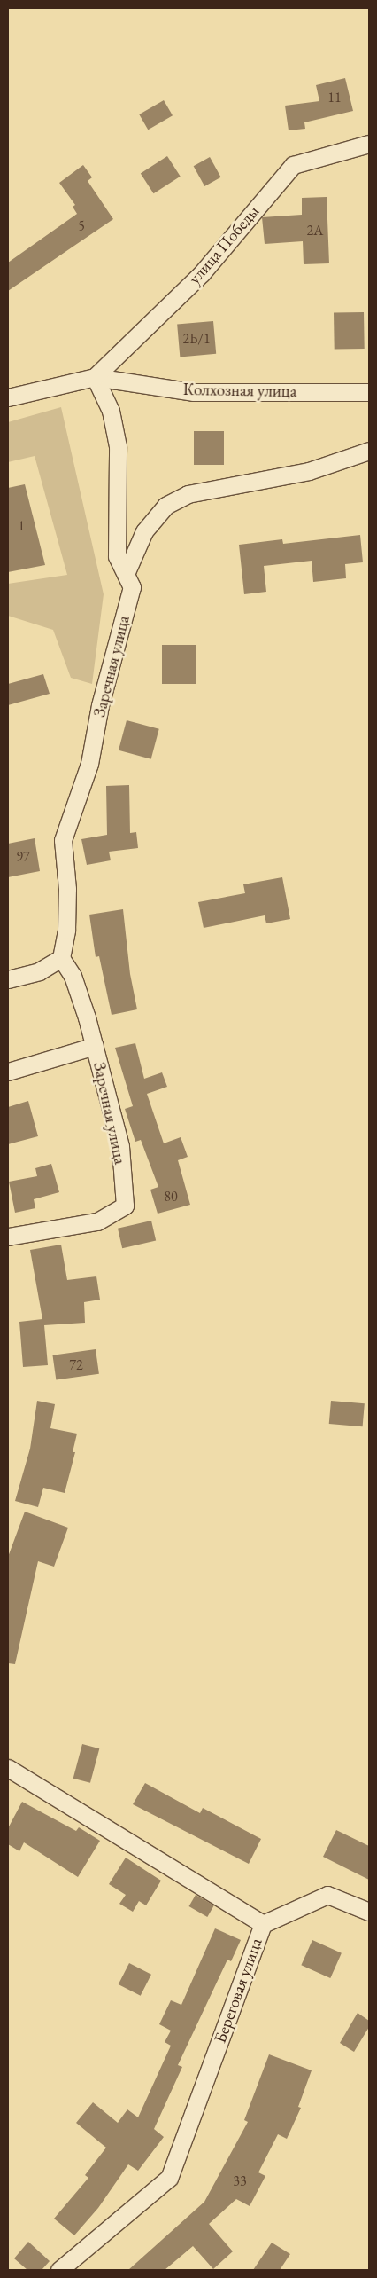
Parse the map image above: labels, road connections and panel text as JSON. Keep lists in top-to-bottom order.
{
  "streets": {
    "street": [
      "улица Победы",
      "Колхозная улица",
      "Заречная улица",
      "Береговая улица"
    ]
  },
  "crossings": [
    ["улица Победы", "Колхозная улица"],
    ["улица Победы", "Заречная улица"],
    ["Колхозная улица", "Заречная улица"]
  ],
  "house_numbers": [
    "11",
    "5",
    "2А",
    "2Б/1",
    "1",
    "97",
    "80",
    "72",
    "33"
  ]
}
